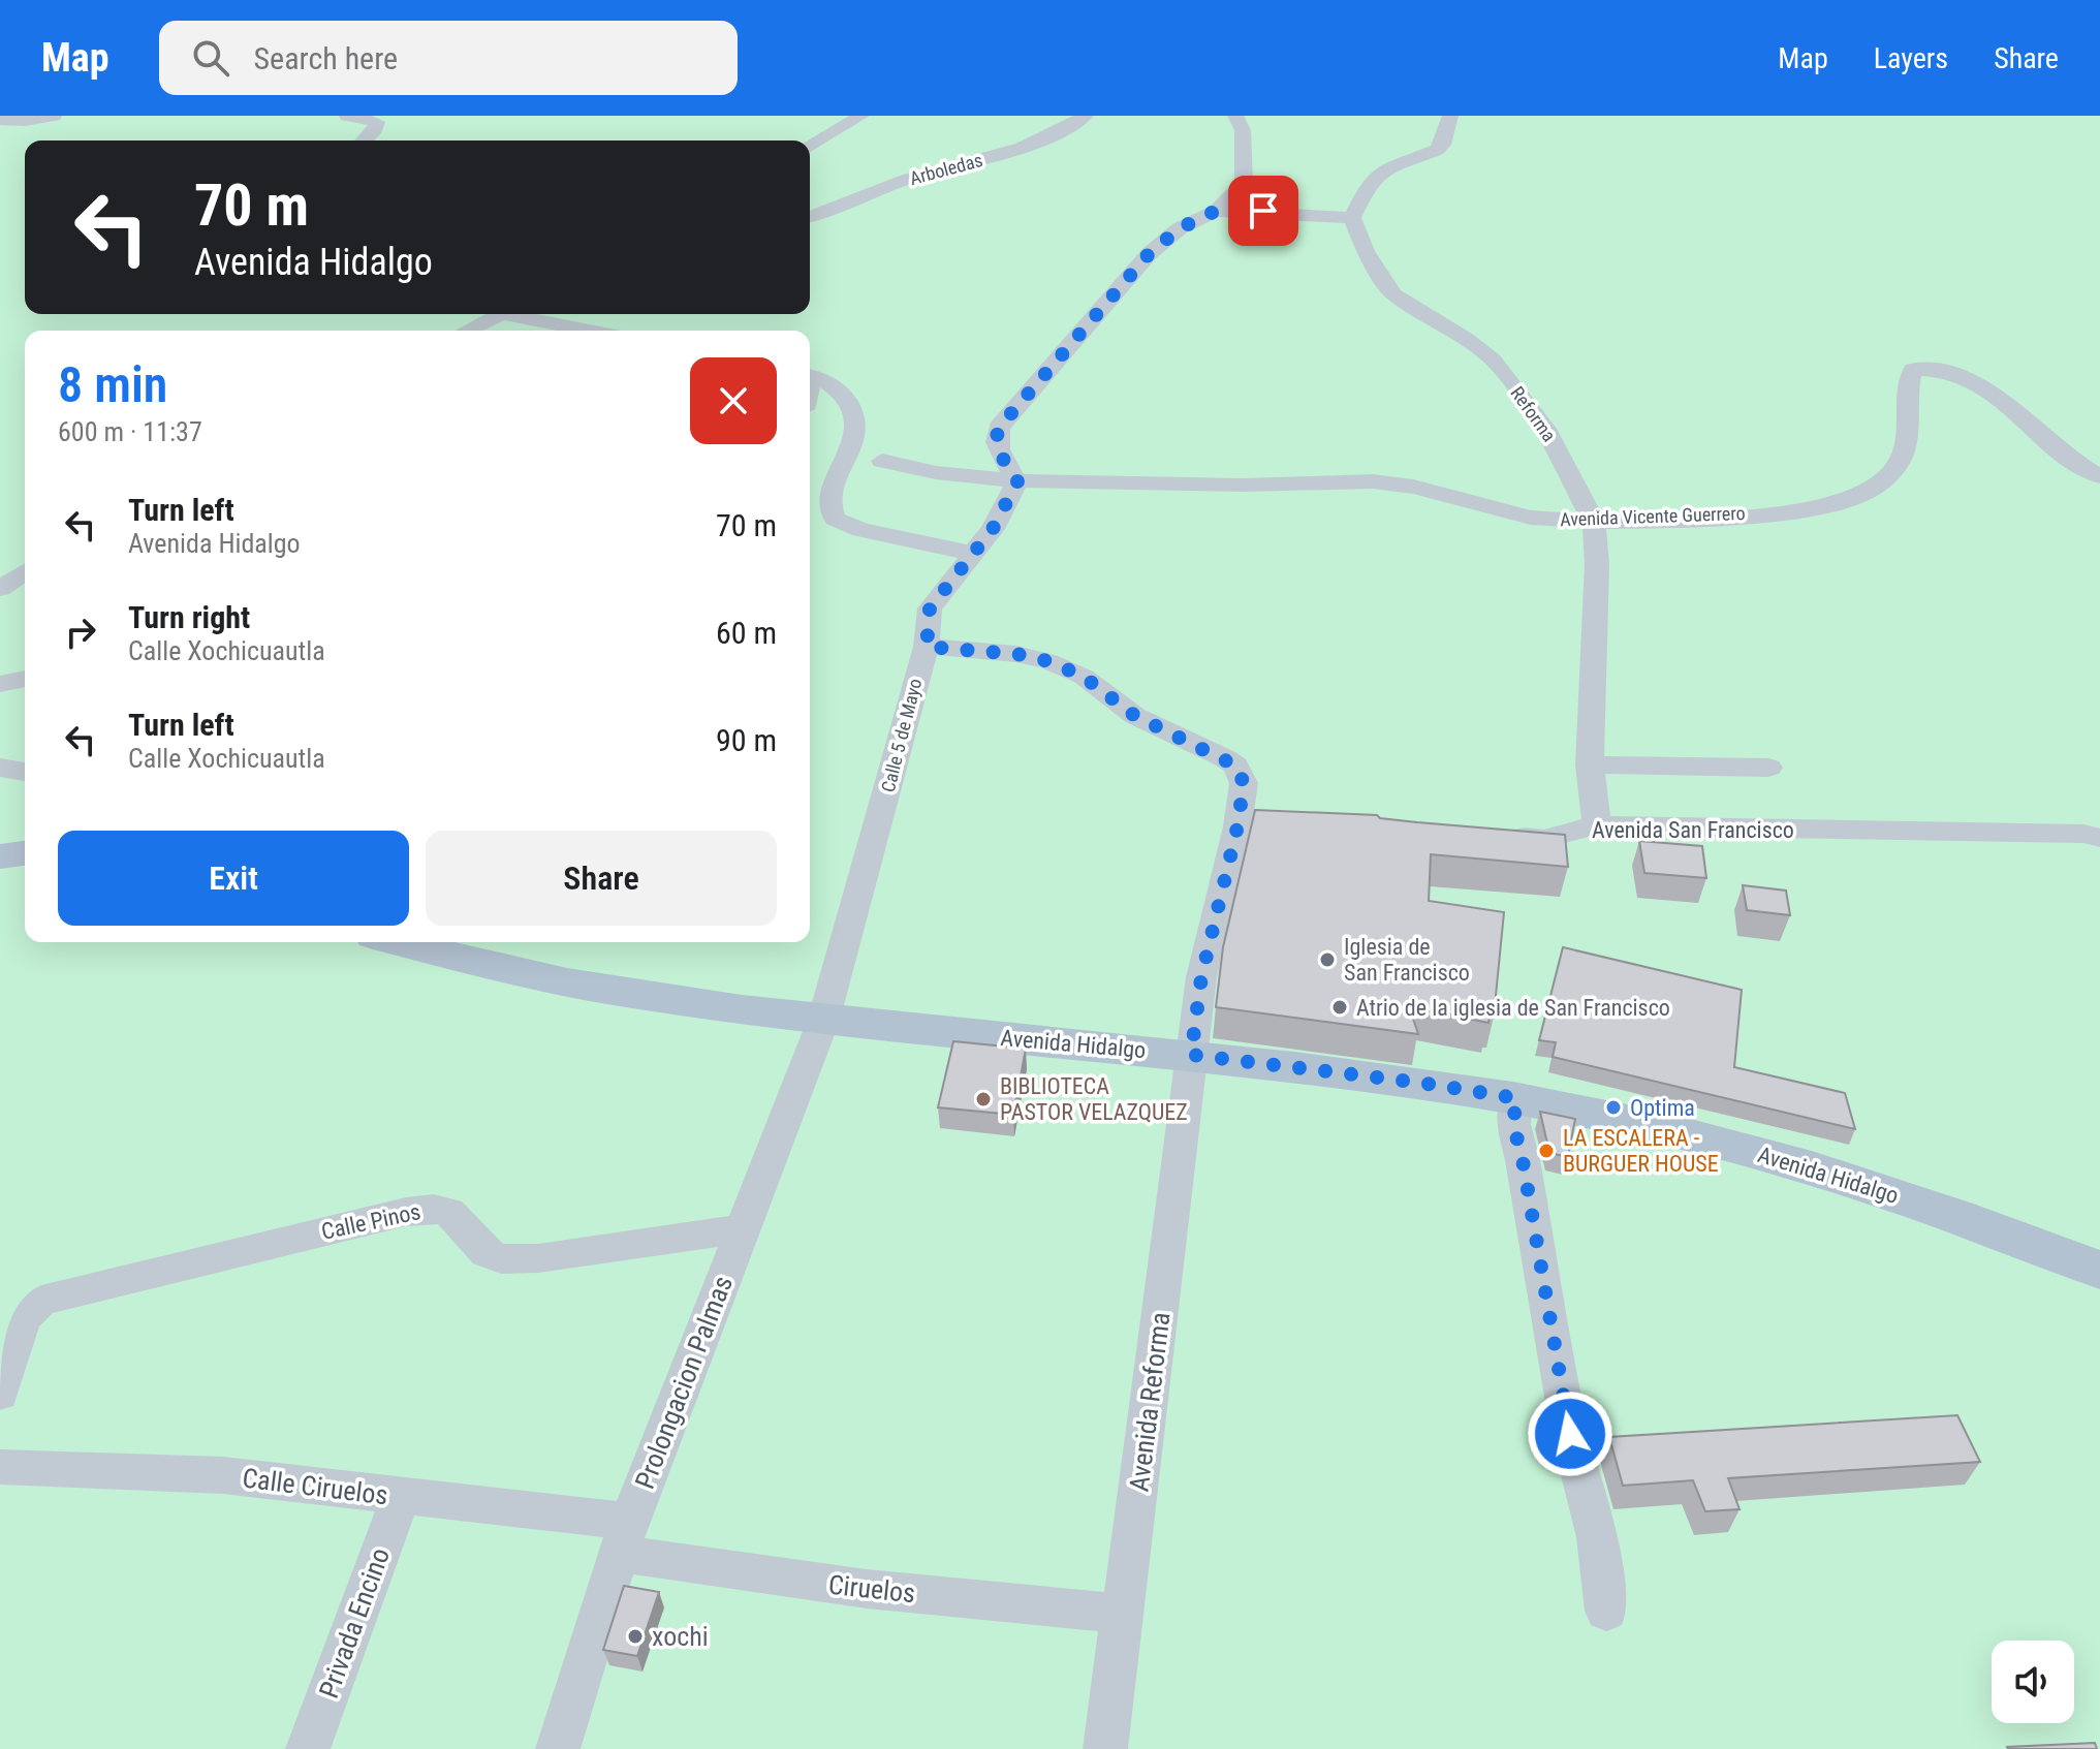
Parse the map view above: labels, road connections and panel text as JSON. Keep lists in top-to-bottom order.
{
  "streets": {
    "main road": ["Avenida Hidalgo"],
    "street": [
      "Arboledas",
      "Reforma",
      "Avenida Vicente Guerrero",
      "Calle 5 de Mayo",
      "Avenida San Francisco",
      "Calle Pinos",
      "Prolongacion Palmas",
      "Avenida Reforma",
      "Calle Ciruelos",
      "Ciruelos",
      "Privada Encino"
    ]
  },
  "crossings": [
    ["Reforma", "Avenida Vicente Guerrero"],
    ["Reforma", "Avenida San Francisco"],
    ["Avenida Vicente Guerrero", "Calle 5 de Mayo"],
    ["Calle 5 de Mayo", "Avenida Hidalgo"],
    ["Calle 5 de Mayo", "Prolongacion Palmas"],
    ["Calle 5 de Mayo", "Avenida Reforma"],
    ["Avenida Hidalgo", "Prolongacion Palmas"],
    ["Avenida Hidalgo", "Avenida Reforma"],
    ["Calle Pinos", "Prolongacion Palmas"],
    ["Prolongacion Palmas", "Calle Ciruelos"],
    ["Prolongacion Palmas", "Ciruelos"],
    ["Avenida Reforma", "Ciruelos"],
    ["Calle Ciruelos", "Ciruelos"],
    ["Calle Ciruelos", "Privada Encino"]
  ],
  "places": [
    "Iglesia de San Francisco",
    "Atrio de la iglesia de San Francisco",
    "BIBLIOTECA PASTOR VELAZQUEZ",
    "Optima",
    "LA ESCALERA - BURGUER HOUSE",
    "xochi"
  ],
  "page": {
    "header": "Map",
    "search": "Search here",
    "nav": ["Map", "Layers", "Share"],
    "turn": ["70 m", "Avenida Hidalgo"],
    "heading": ["8 min", "600 m · 11:37"],
    "list": [
      {
        "name": "Turn left",
        "note": "Avenida Hidalgo",
        "value": "70 m"
      },
      {
        "name": "Turn right",
        "note": "Calle Xochicuautla",
        "value": "60 m"
      },
      {
        "name": "Turn left",
        "note": "Calle Xochicuautla",
        "value": "90 m"
      }
    ],
    "buttons": ["Exit", "Share"]
  }
}
